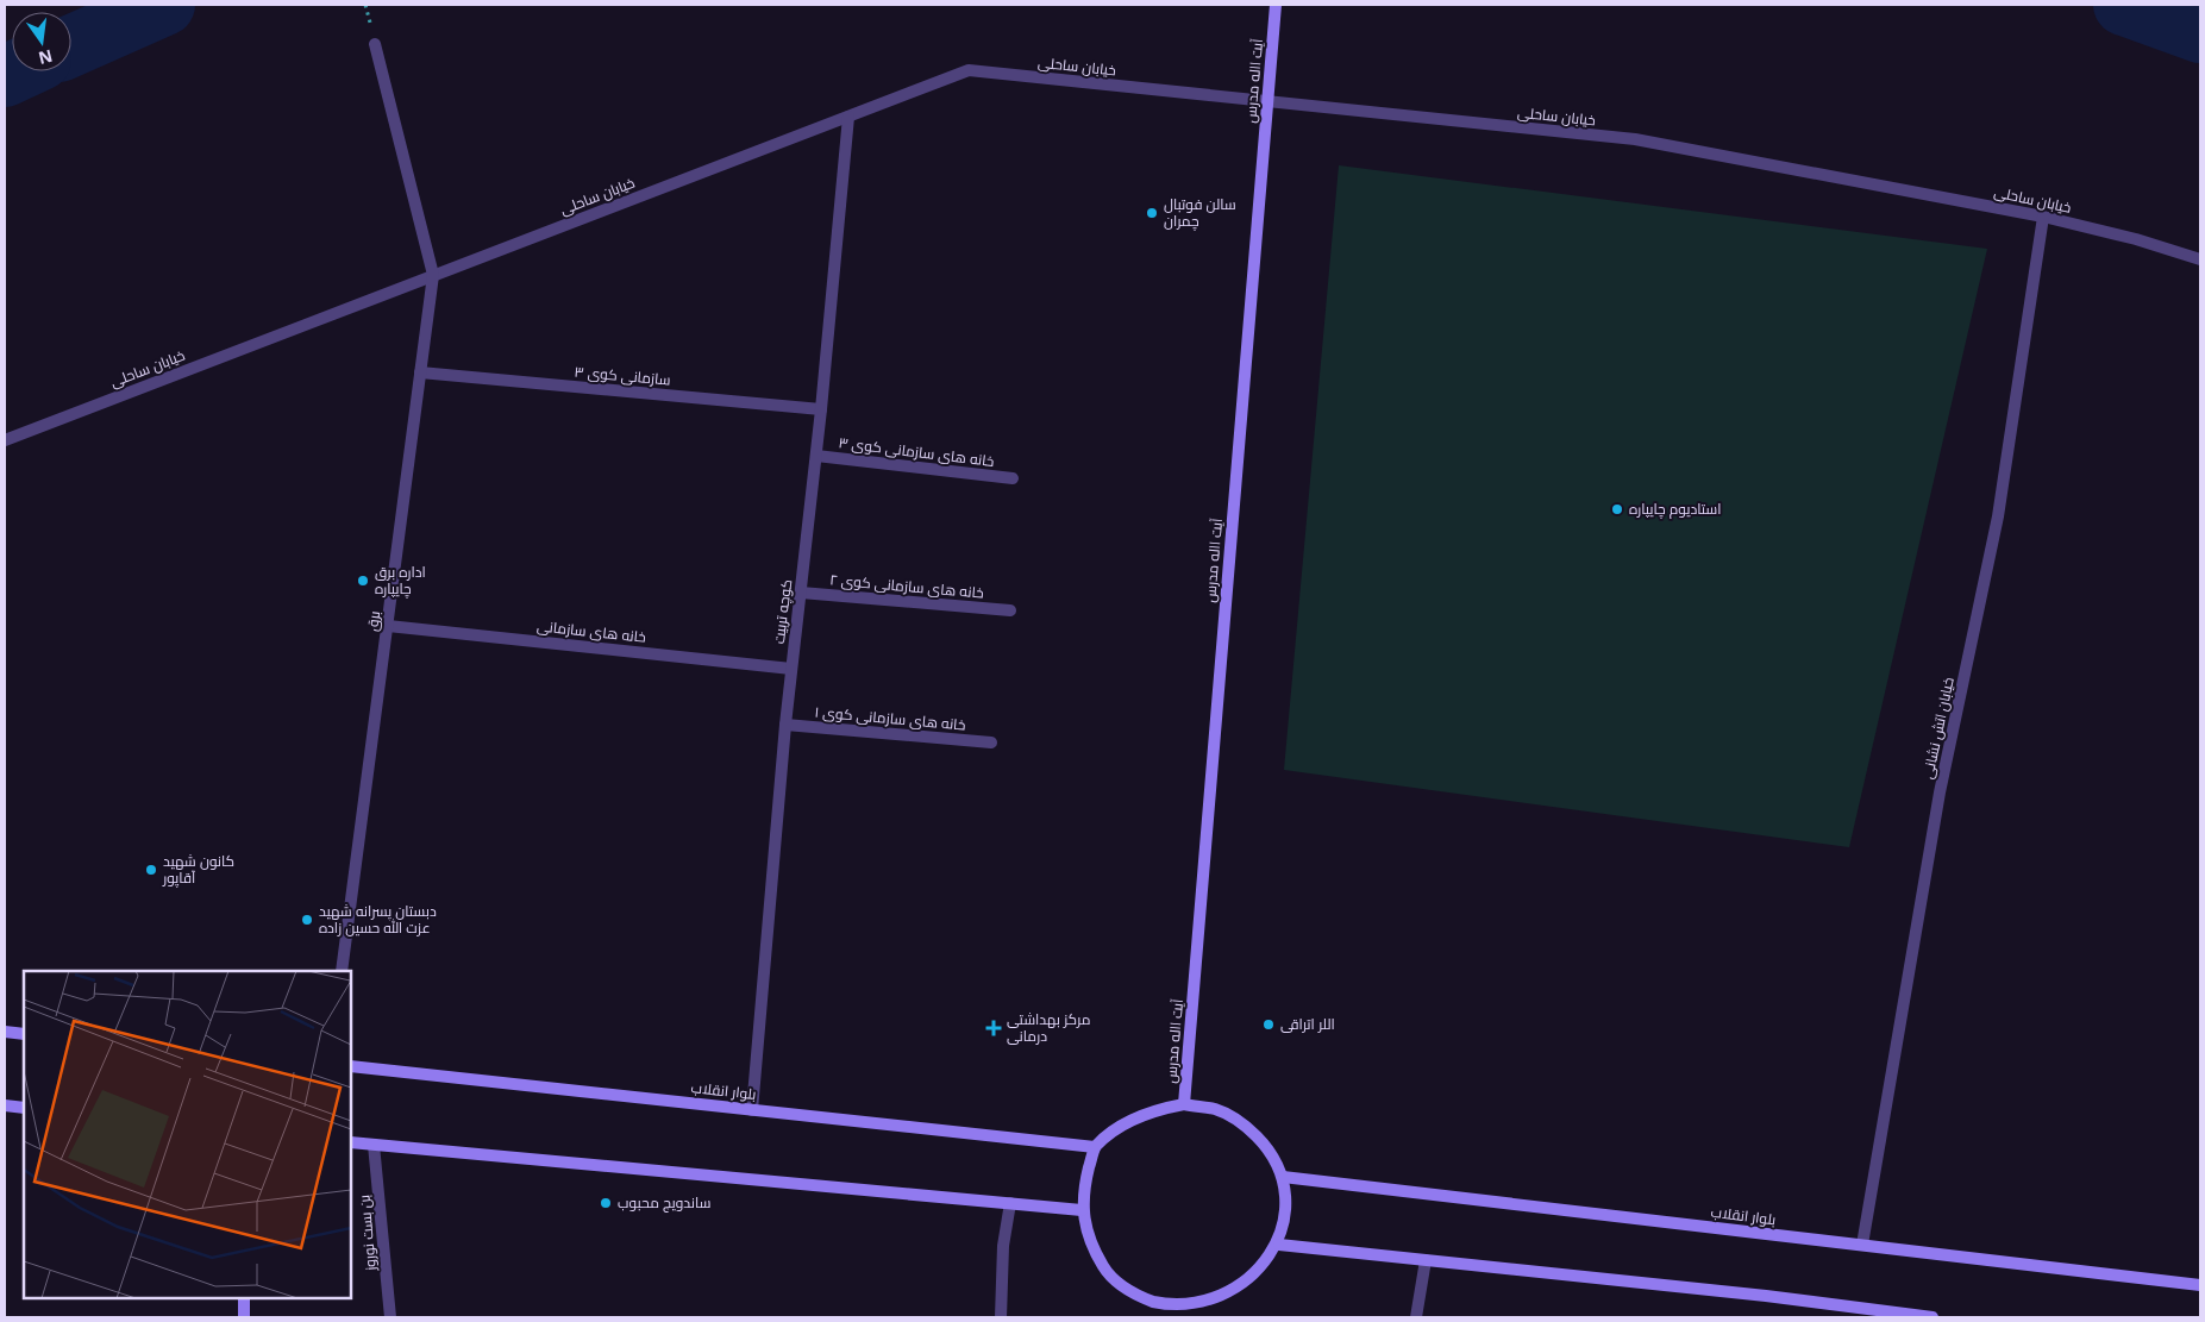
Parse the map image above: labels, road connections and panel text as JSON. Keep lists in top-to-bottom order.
{
  "streets": {
    "main road": ["آیت االه مدرس", "بلوار انقلاب"],
    "street": [
      "خیابان ساحلی",
      "سازمانی کوی ۳",
      "خانه های سازمانی کوی ۳",
      "خانه های سازمانی کوی ۲",
      "کوچه تربیت",
      "برق",
      "خانه های سازمانی",
      "خانه های سازمانی کوی ۱",
      "خیابان اتش نشانی",
      "بن بست نوروز"
    ]
  },
  "crossings": [
    ["خیابان ساحلی", "آیت االه مدرس"],
    ["خیابان ساحلی", "کوچه تربیت"],
    ["خیابان ساحلی", "برق"],
    ["خیابان ساحلی", "خیابان اتش نشانی"],
    ["آیت االه مدرس", "بلوار انقلاب"],
    ["سازمانی کوی ۳", "کوچه تربیت"],
    ["سازمانی کوی ۳", "برق"],
    ["خانه های سازمانی کوی ۳", "کوچه تربیت"],
    ["خانه های سازمانی کوی ۲", "کوچه تربیت"],
    ["کوچه تربیت", "خانه های سازمانی"],
    ["کوچه تربیت", "خانه های سازمانی کوی ۱"],
    ["کوچه تربیت", "بلوار انقلاب"],
    ["برق", "خانه های سازمانی"],
    ["خیابان اتش نشانی", "بلوار انقلاب"]
  ],
  "places": {
    "other": [
      "سالن فوتبال چمران",
      "استادیوم چایپاره",
      "اداره برق چایپاره",
      "کانون شهید آقاپور",
      "دبستان پسرانه شهید عزت الله حسین زاده",
      "اللر اتراقی",
      "ساندویچ محبوب"
    ],
    "health": ["مرکز بهداشتی درمانی"]
  },
  "north": "bottom"
}
